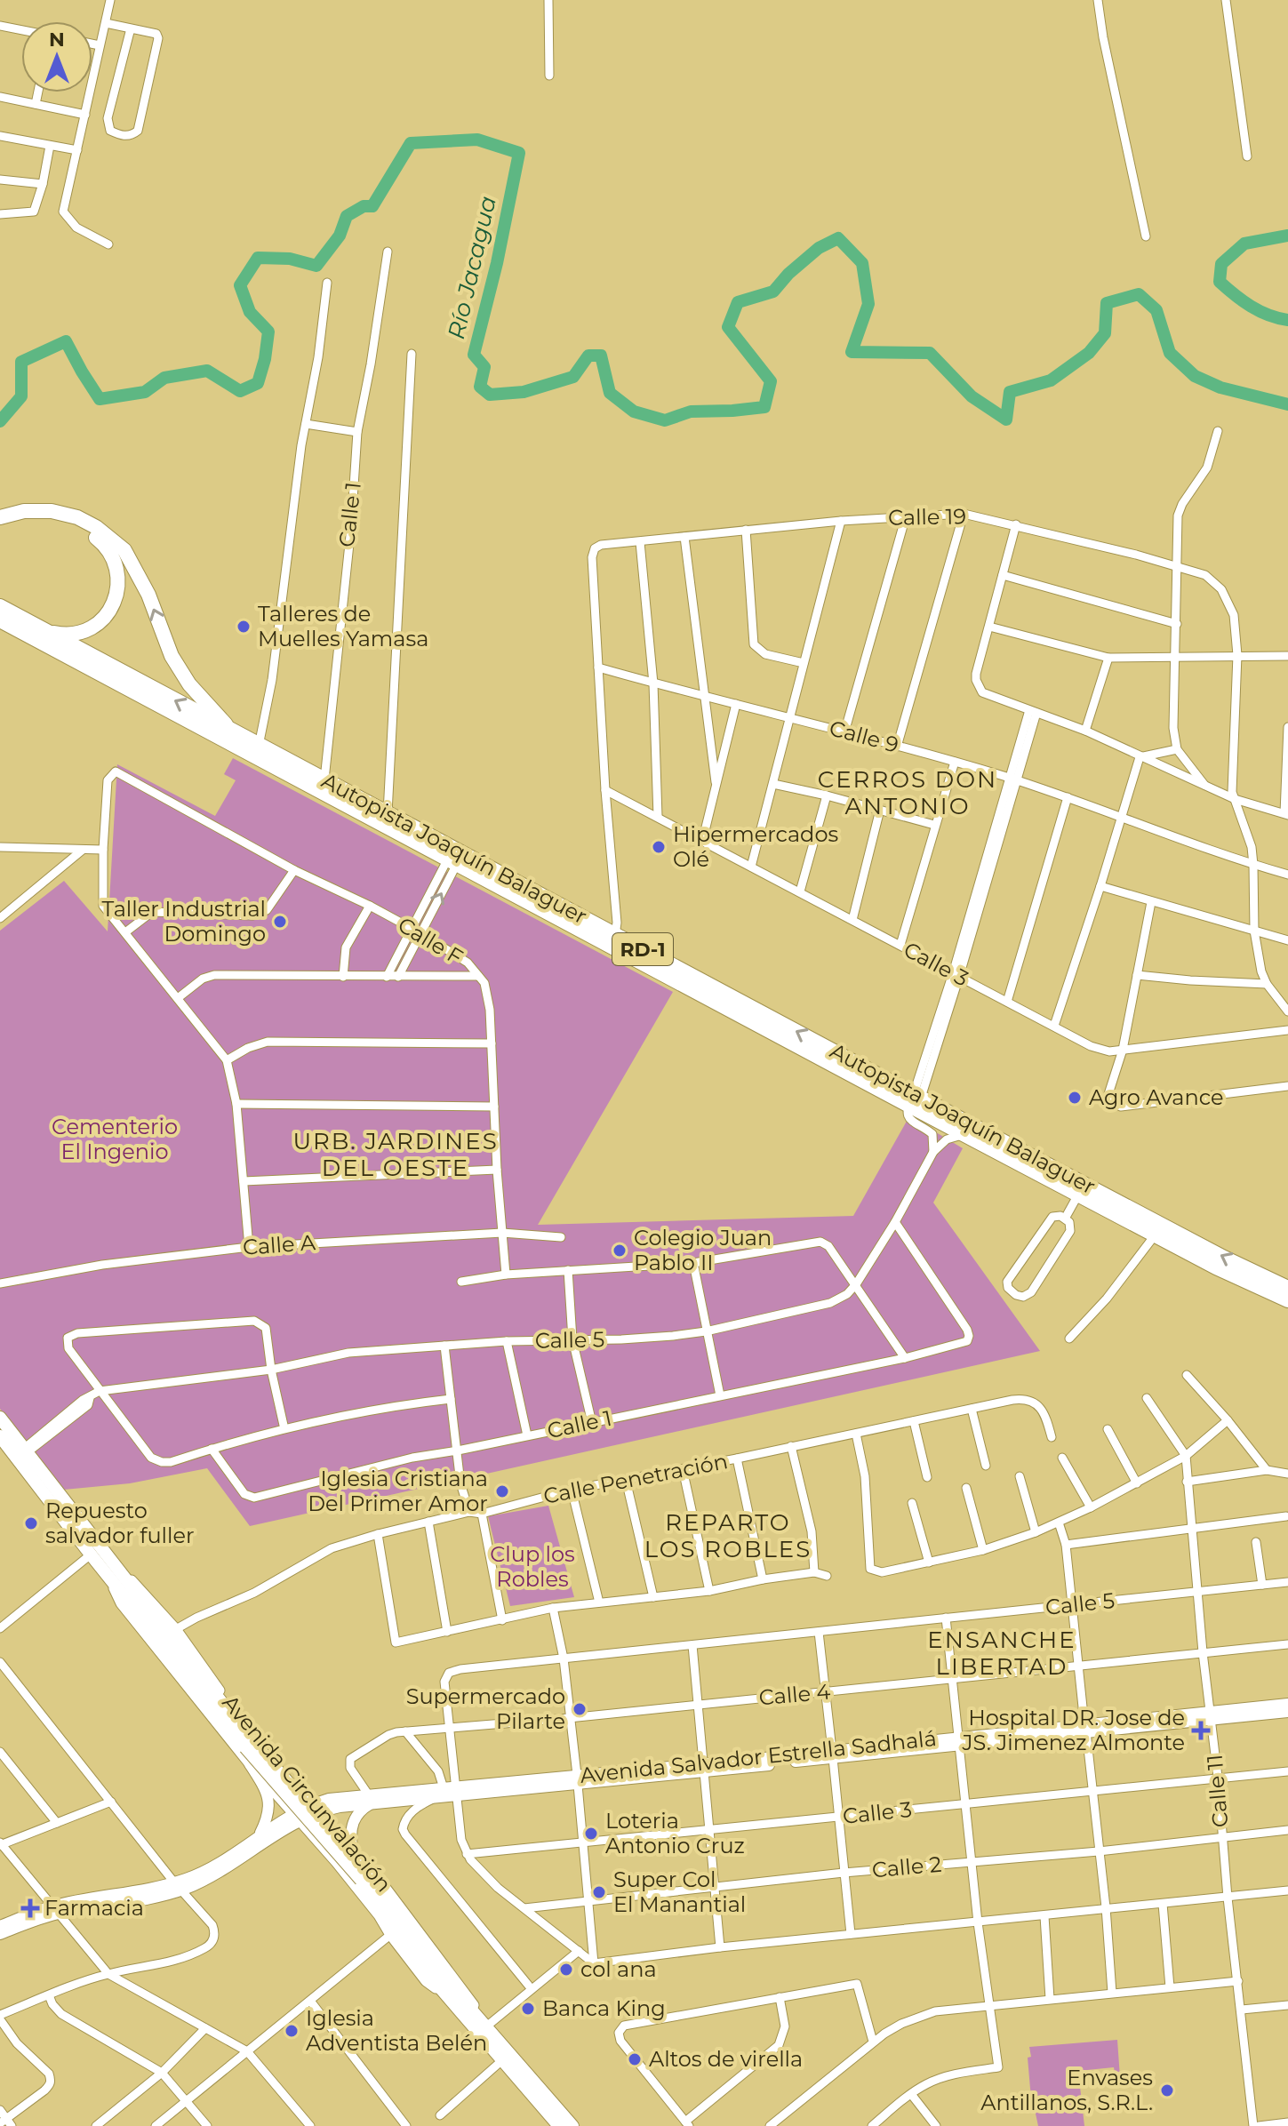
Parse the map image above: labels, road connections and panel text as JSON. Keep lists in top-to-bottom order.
{
  "streets": {
    "highway": ["Autopista Joaquín Balaguer", "RD-1"],
    "main road": ["Avenida Salvador Estrella Sadhalá", "Avenida Circunvalación"],
    "street": [
      "Calle 1",
      "Calle 19",
      "Calle 9",
      "Calle F",
      "Calle 3",
      "Calle A",
      "Calle 5",
      "Calle Penetración",
      "Calle 4",
      "Calle 11",
      "Calle 2"
    ]
  },
  "crossings": [
    ["Calle 1", "Autopista Joaquín Balaguer"],
    ["Calle 1", "Calle 5"],
    ["Calle 19", "Calle 9"],
    ["Calle F", "Calle A"],
    ["Calle 3", "Calle 11"],
    ["Calle 5", "Calle 4"],
    ["Calle 5", "Calle 11"],
    ["Calle 5", "Avenida Circunvalación"],
    ["Calle Penetración", "Avenida Circunvalación"],
    ["Calle 4", "Avenida Salvador Estrella Sadhalá"],
    ["Calle 4", "Calle 11"],
    ["Avenida Salvador Estrella Sadhalá", "Calle 11"],
    ["Avenida Salvador Estrella Sadhalá", "Avenida Circunvalación"],
    ["Calle 11", "Calle 2"]
  ],
  "districts": [
    "CERROS DON ANTONIO",
    "URB. JARDINES DEL OESTE",
    "REPARTO LOS ROBLES",
    "ENSANCHE LIBERTAD"
  ],
  "water": ["Río Jacagua"],
  "parks": ["Cementerio El Ingenio", "Clup los Robles"],
  "places": {
    "other": [
      "Talleres de Muelles Yamasa",
      "Hipermercados Olé",
      "Taller Industrial Domingo",
      "Agro Avance",
      "Colegio Juan Pablo II",
      "Iglesia Cristiana Del Primer Amor",
      "Repuesto salvador fuller",
      "Supermercado Pilarte",
      "Loteria Antonio Cruz",
      "Super Col El Manantial",
      "col ana",
      "Banca King",
      "Iglesia Adventista Belén",
      "Altos de virella",
      "Envases Antillanos, S.R.L."
    ],
    "health": ["Hospital DR. Jose de JS. Jimenez Almonte", "Farmacia"]
  },
  "north": "top"
}
